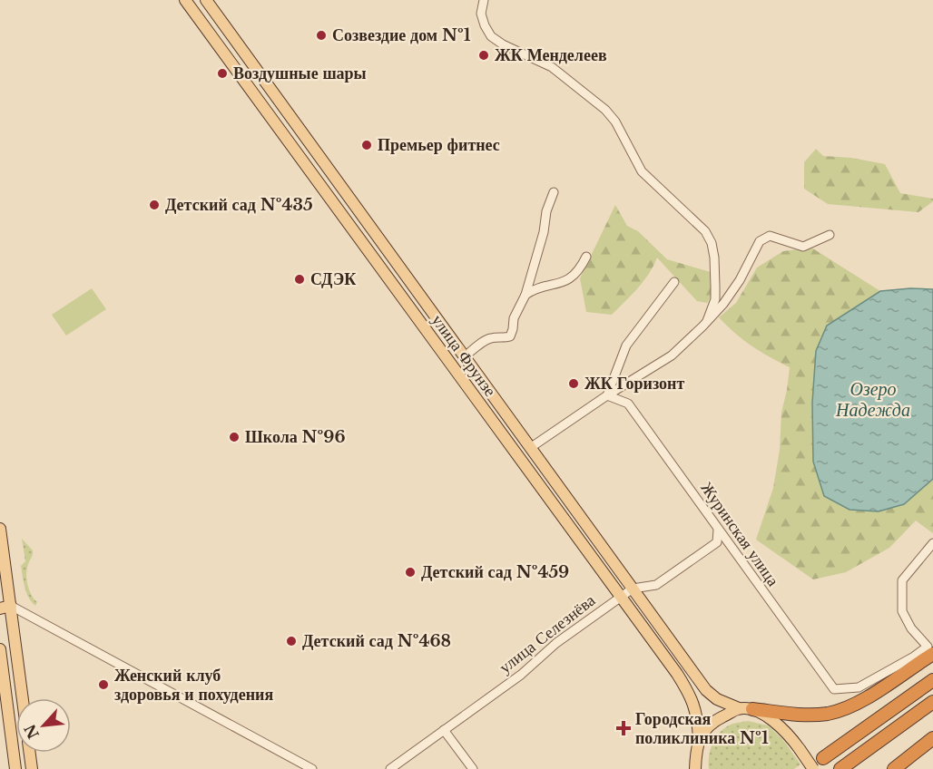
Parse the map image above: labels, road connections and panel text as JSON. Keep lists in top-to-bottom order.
{
  "streets": {
    "main road": ["улица Фрунзе"],
    "street": ["Журинская улица", "улица Селезнёва"]
  },
  "crossings": [
    ["улица Фрунзе", "улица Селезнёва"],
    ["Журинская улица", "улица Селезнёва"]
  ],
  "water": ["Озеро Надежда"],
  "places": {
    "other": [
      "Созвездие дом №1",
      "ЖК Менделеев",
      "Воздушные шары",
      "Премьер фитнес",
      "Детский сад №435",
      "СДЭК",
      "ЖК Горизонт",
      "Школа №96",
      "Детский сад №459",
      "Детский сад №468",
      "Женский клуб здоровья и похудения"
    ],
    "health": ["Городская поликлиника №1"]
  },
  "north": "bottom left"
}
